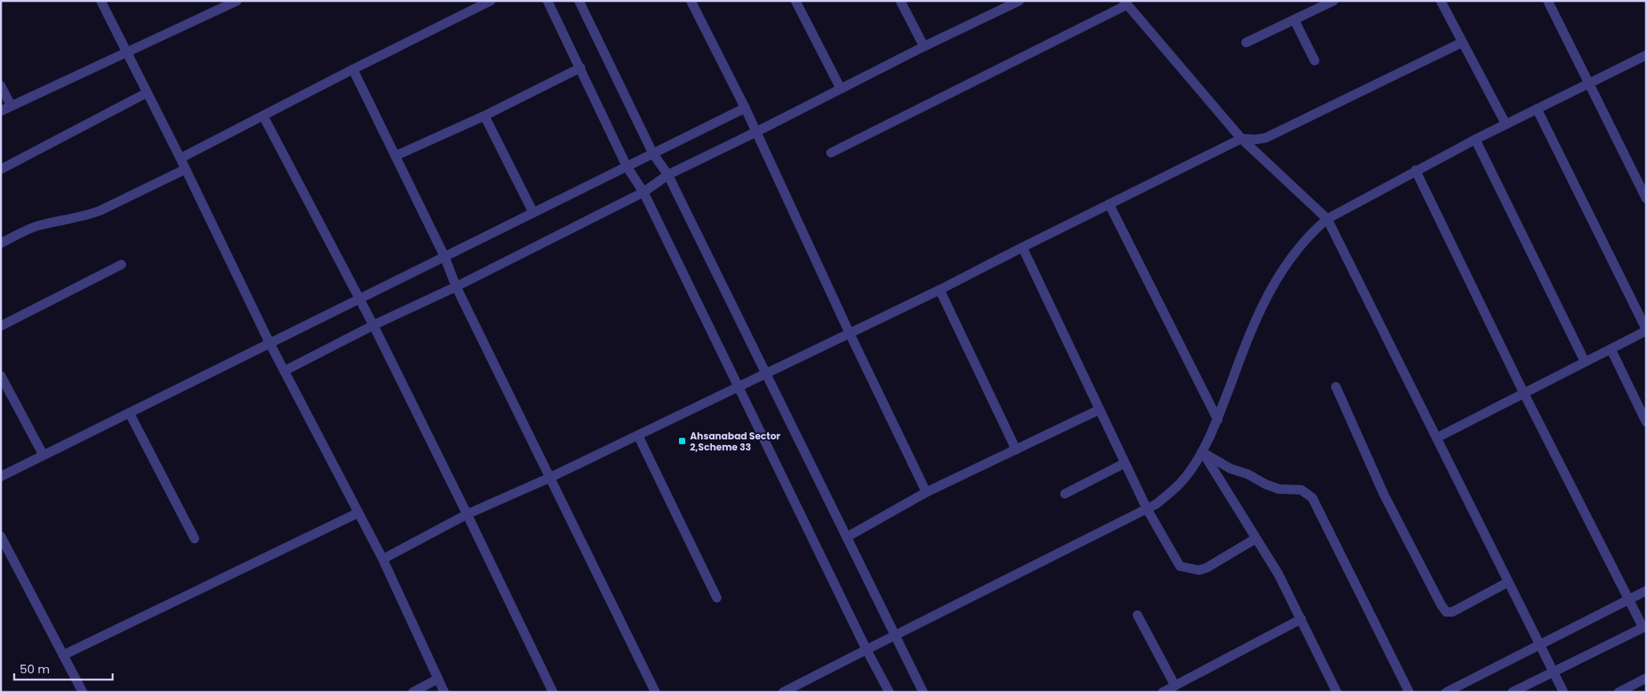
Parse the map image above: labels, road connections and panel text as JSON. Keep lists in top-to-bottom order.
{
  "places": {
    "transit": ["Ahsanabad Sector 2,Scheme 33"]
  },
  "scale_bar": "50 m"
}
